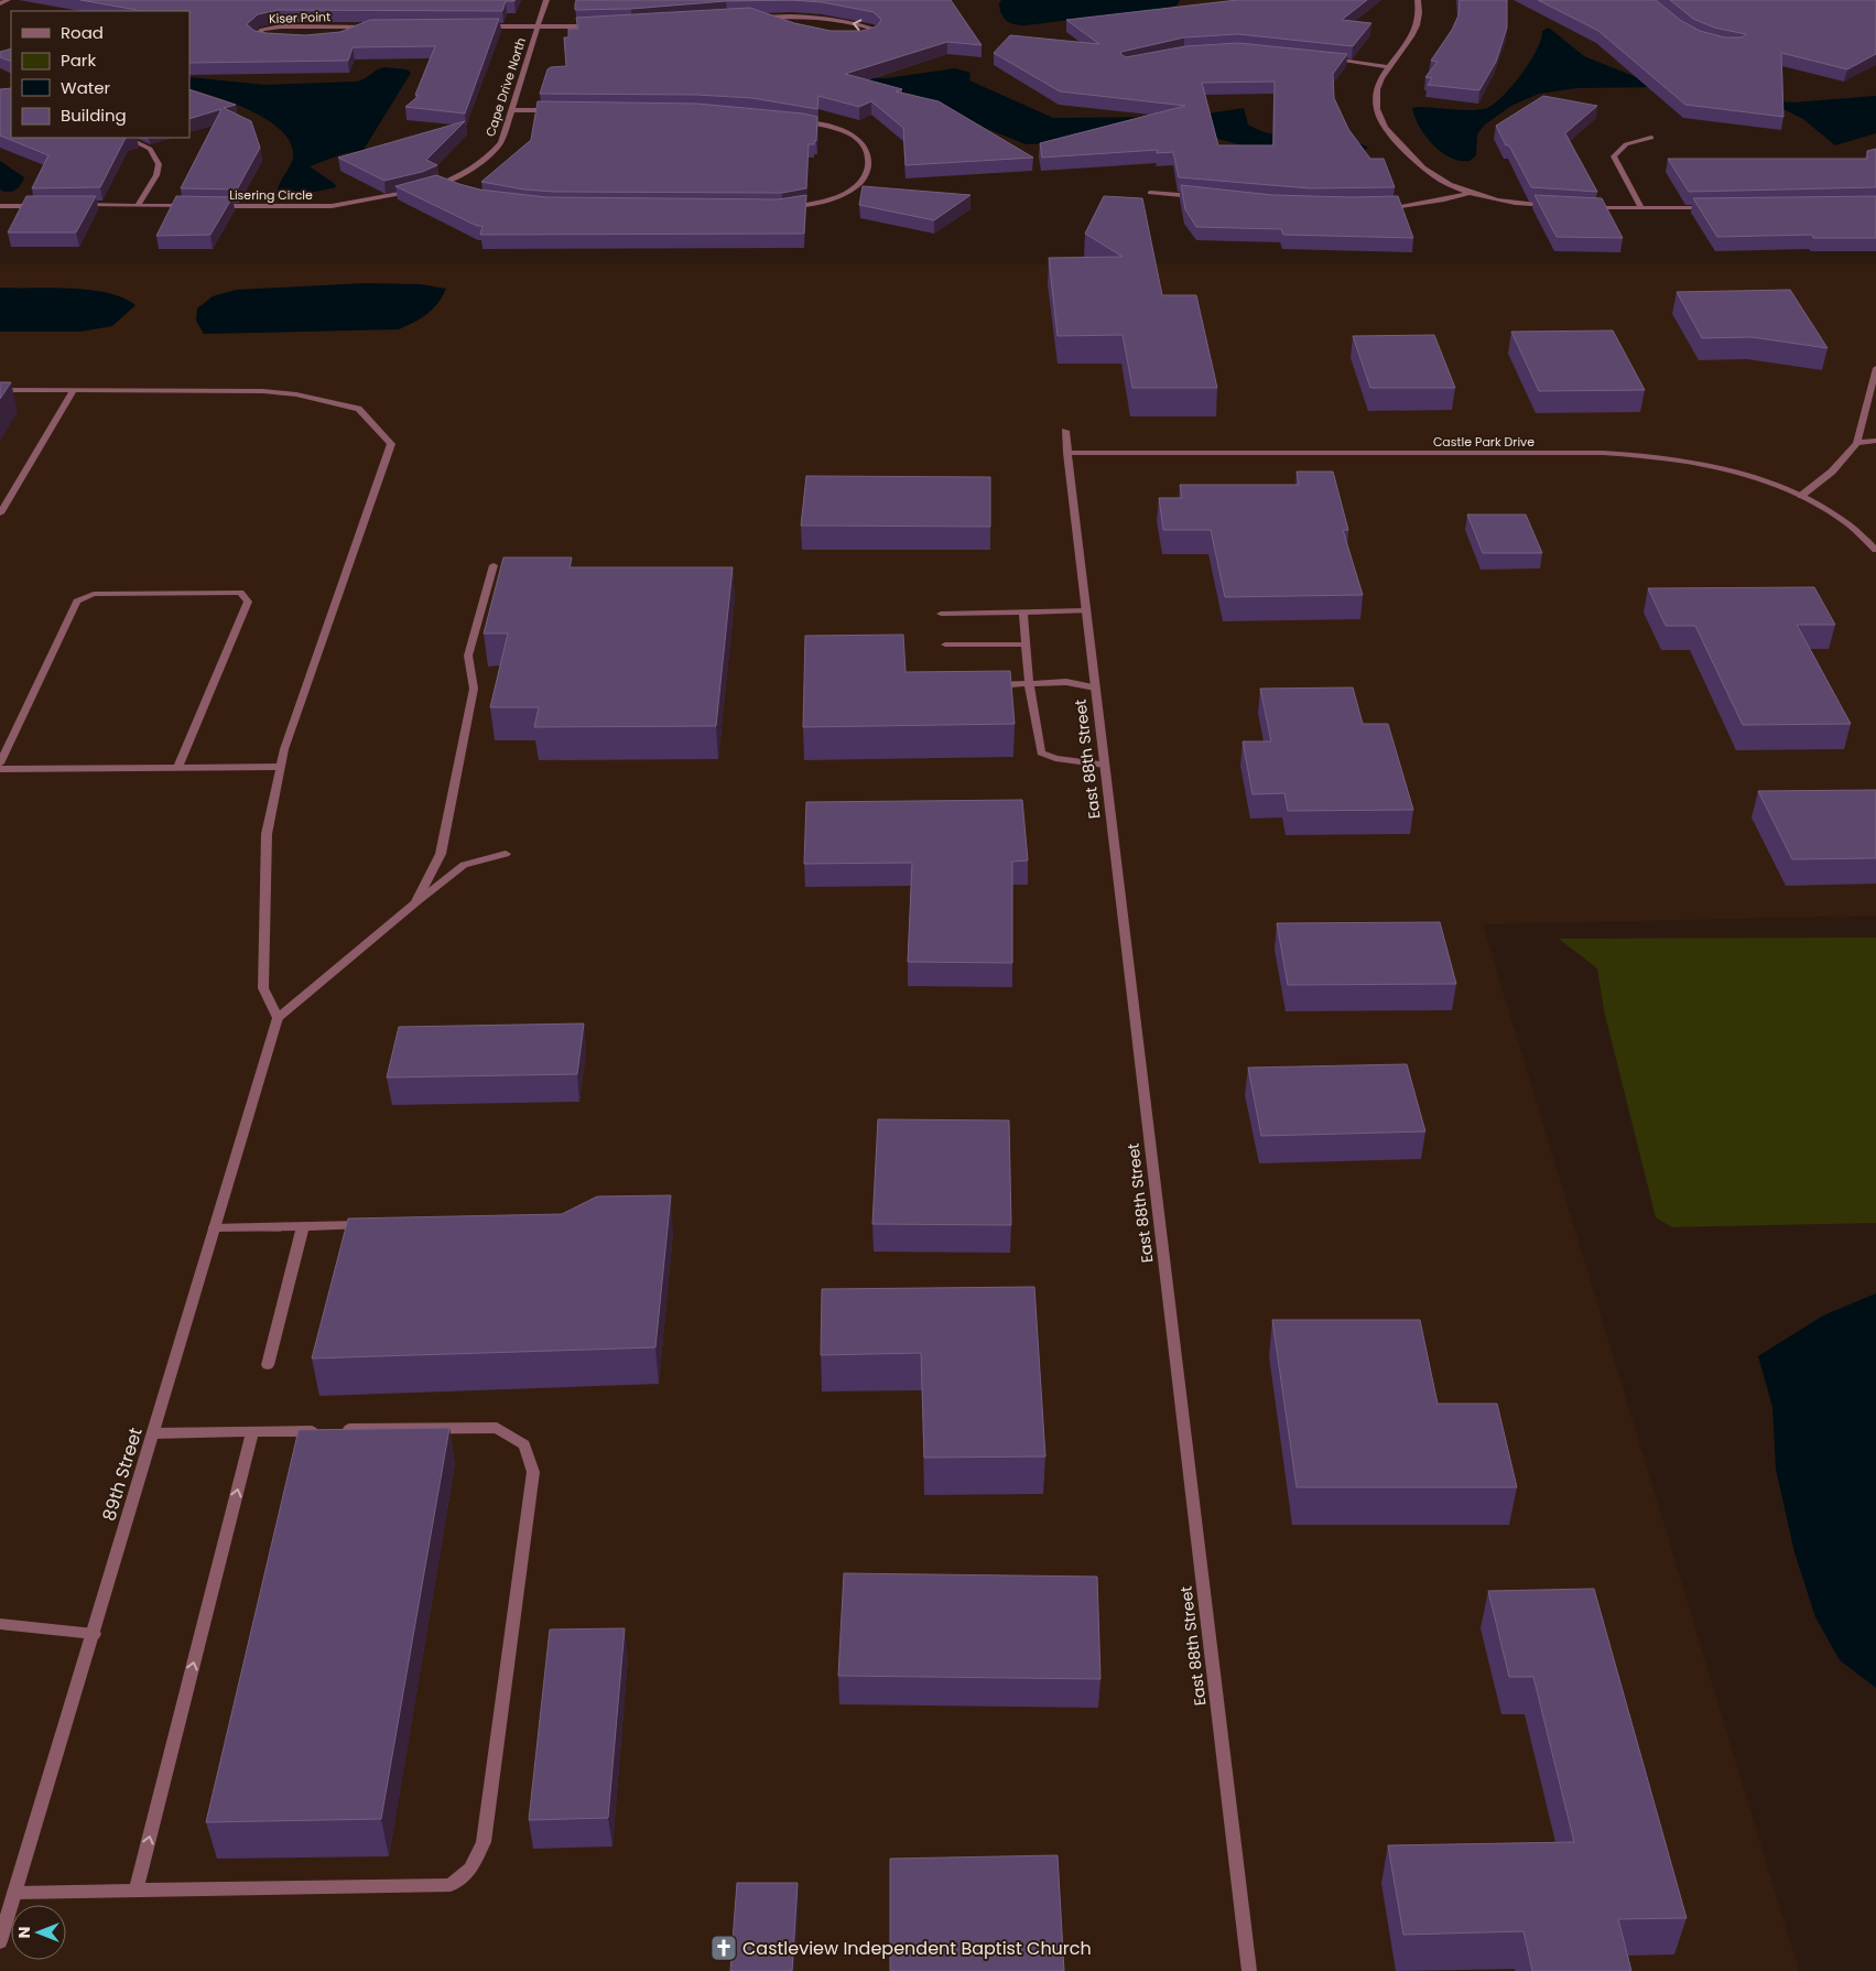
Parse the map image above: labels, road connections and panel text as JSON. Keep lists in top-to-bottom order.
{
  "streets": {
    "street": [
      "Kiser Point",
      "Cape Drive North",
      "Lisering Circle",
      "Castle Park Drive",
      "East 88th Street",
      "89th Street"
    ]
  },
  "crossings": [
    ["Cape Drive North", "Lisering Circle"],
    ["Castle Park Drive", "East 88th Street"]
  ],
  "places": {
    "church": ["Castleview Independent Baptist Church"]
  },
  "legend": [
    "Road",
    "Park",
    "Water",
    "Building"
  ],
  "north": "left"
}
